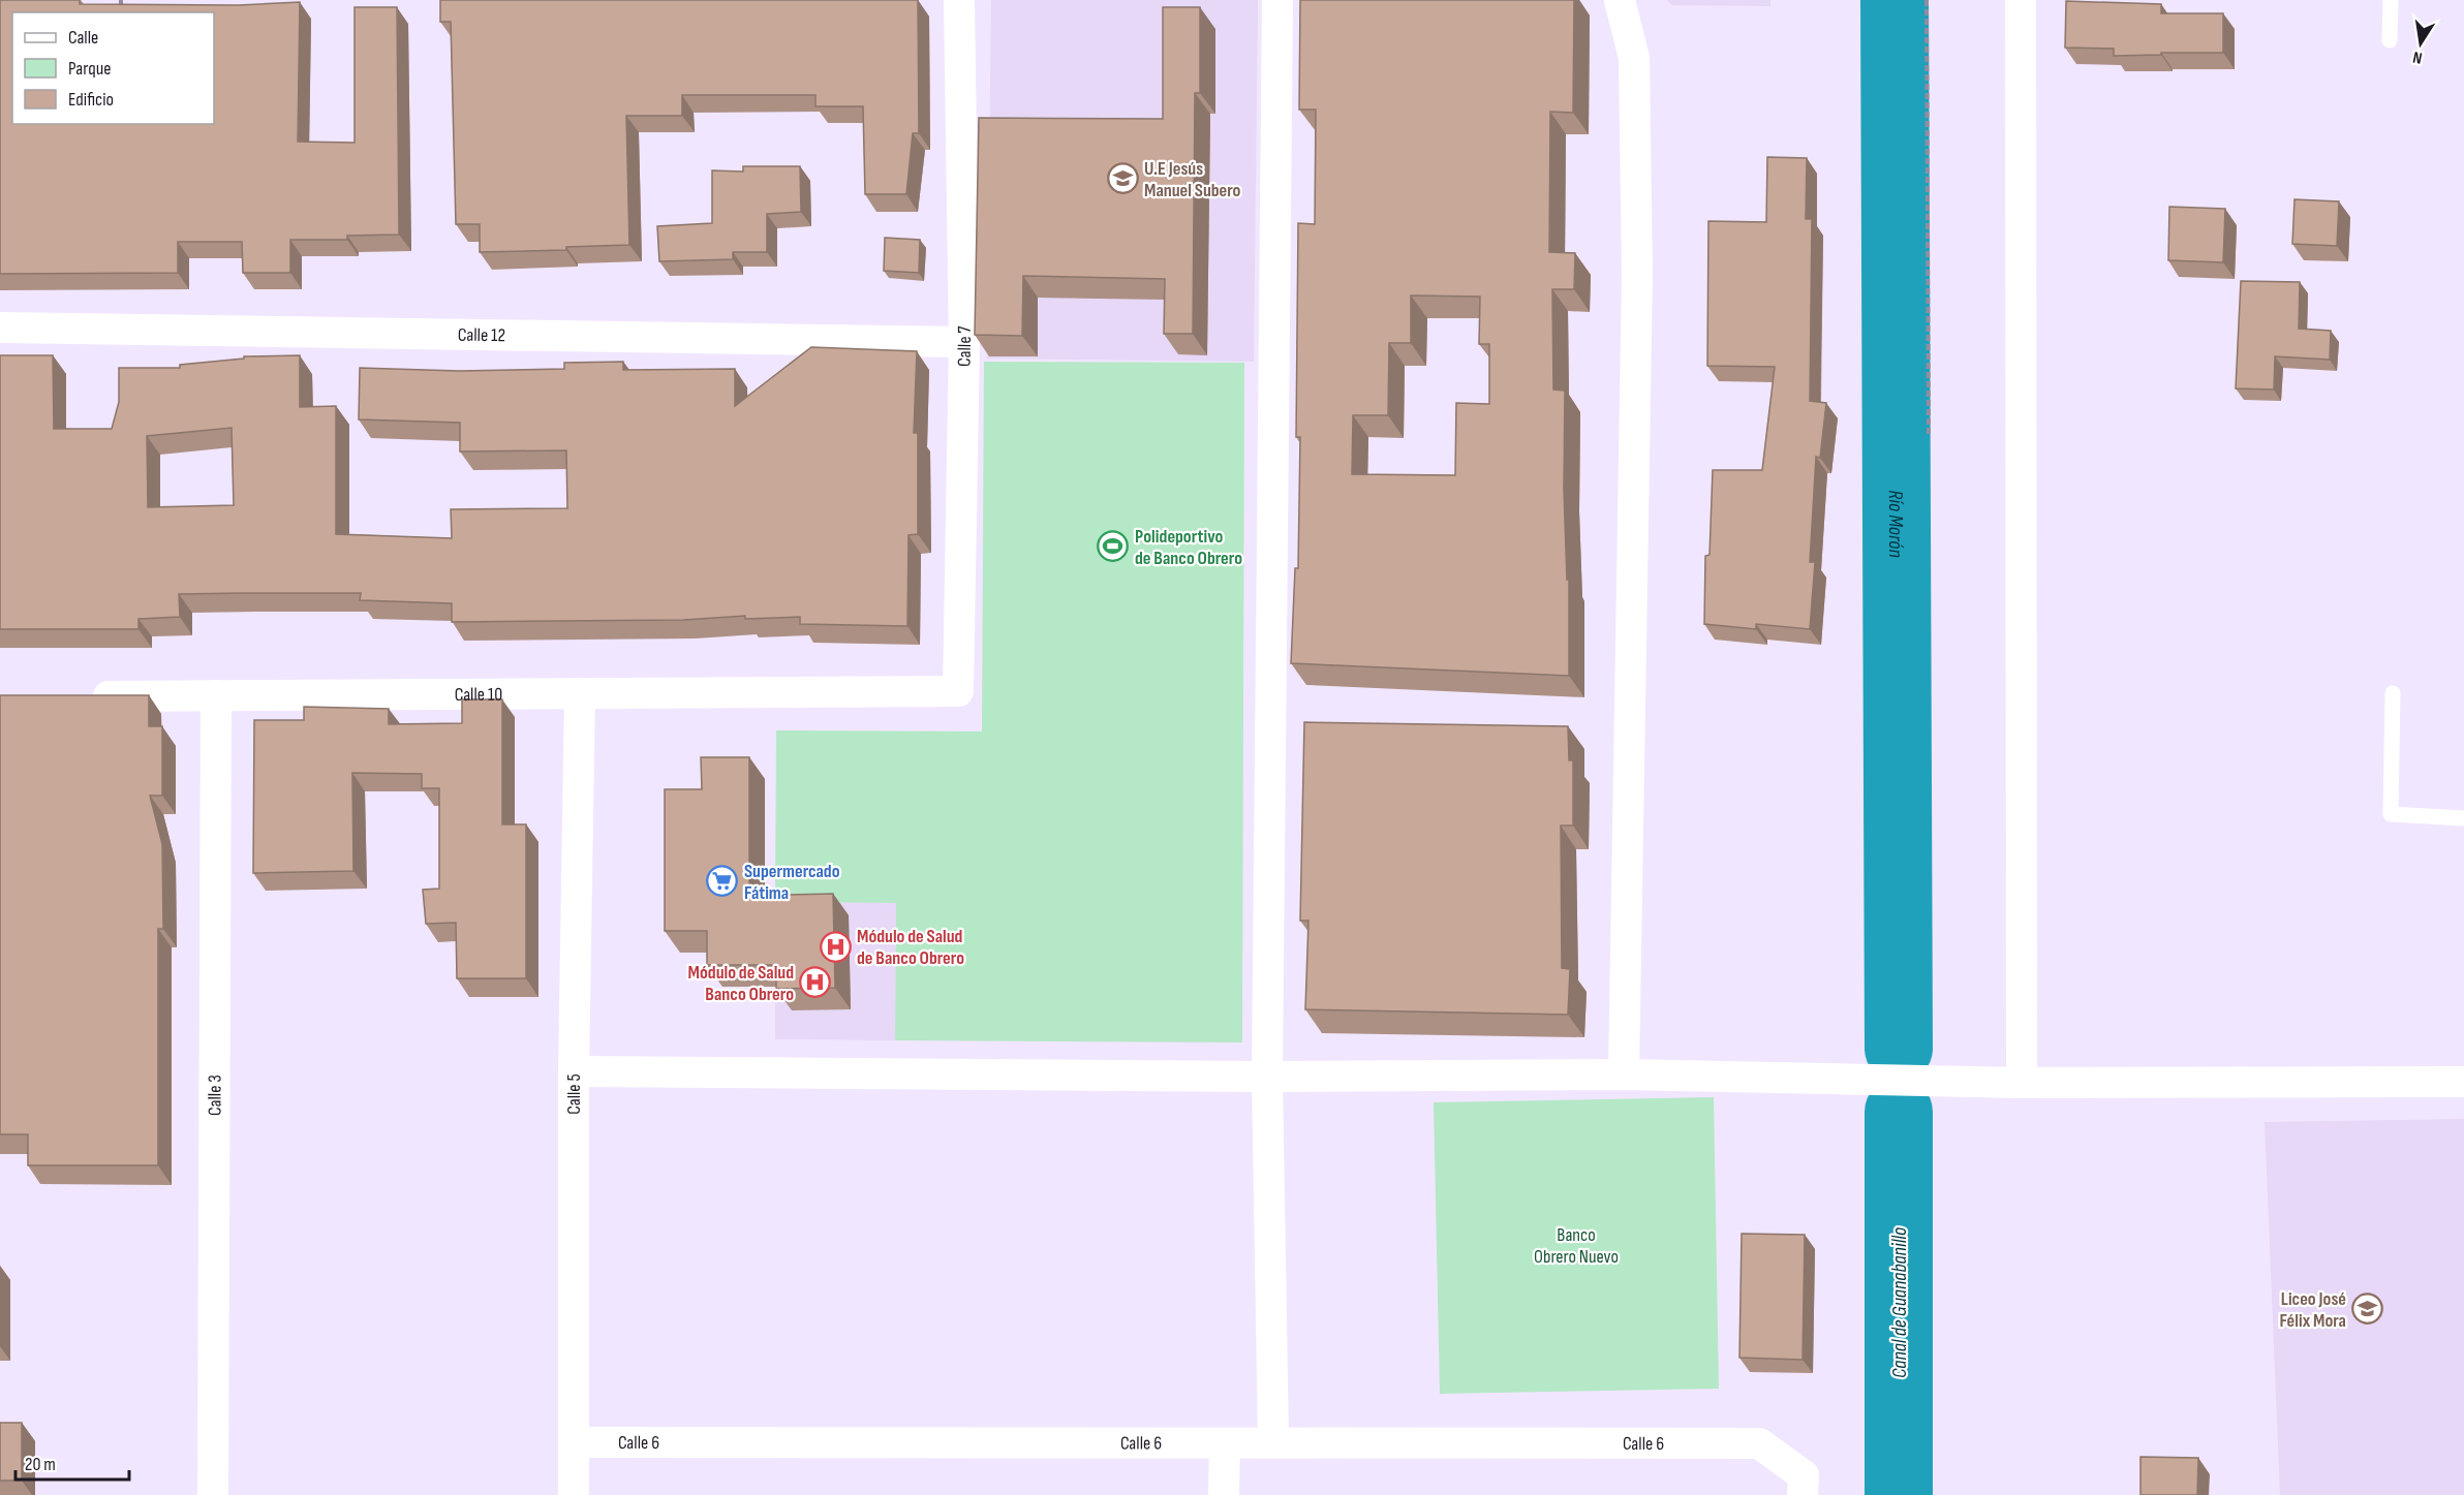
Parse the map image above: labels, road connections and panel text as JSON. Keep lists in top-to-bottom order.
{
  "streets": {
    "street": [
      "Calle 12",
      "Calle 7",
      "Calle 10",
      "Calle 5",
      "Calle 3",
      "Calle 6"
    ]
  },
  "crossings": [
    ["Calle 12", "Calle 7"],
    ["Calle 7", "Calle 10"],
    ["Calle 10", "Calle 5"],
    ["Calle 10", "Calle 3"],
    ["Calle 5", "Calle 6"]
  ],
  "water": ["Río Morón", "Canal de Guanabanillo"],
  "parks": ["Banco Obrero Nuevo"],
  "places": {
    "school or university": ["U.E Jesús Manuel Subero", "Liceo José Félix Mora"],
    "sports": ["Polideportivo de Banco Obrero"],
    "supermarket": ["Supermercado Fátima"],
    "hospital": ["Módulo de Salud de Banco Obrero", "Módulo de Salud Banco Obrero"]
  },
  "legend": ["Calle", "Parque", "Edificio"],
  "scale_bar": "20 m",
  "north": "bottom"
}
